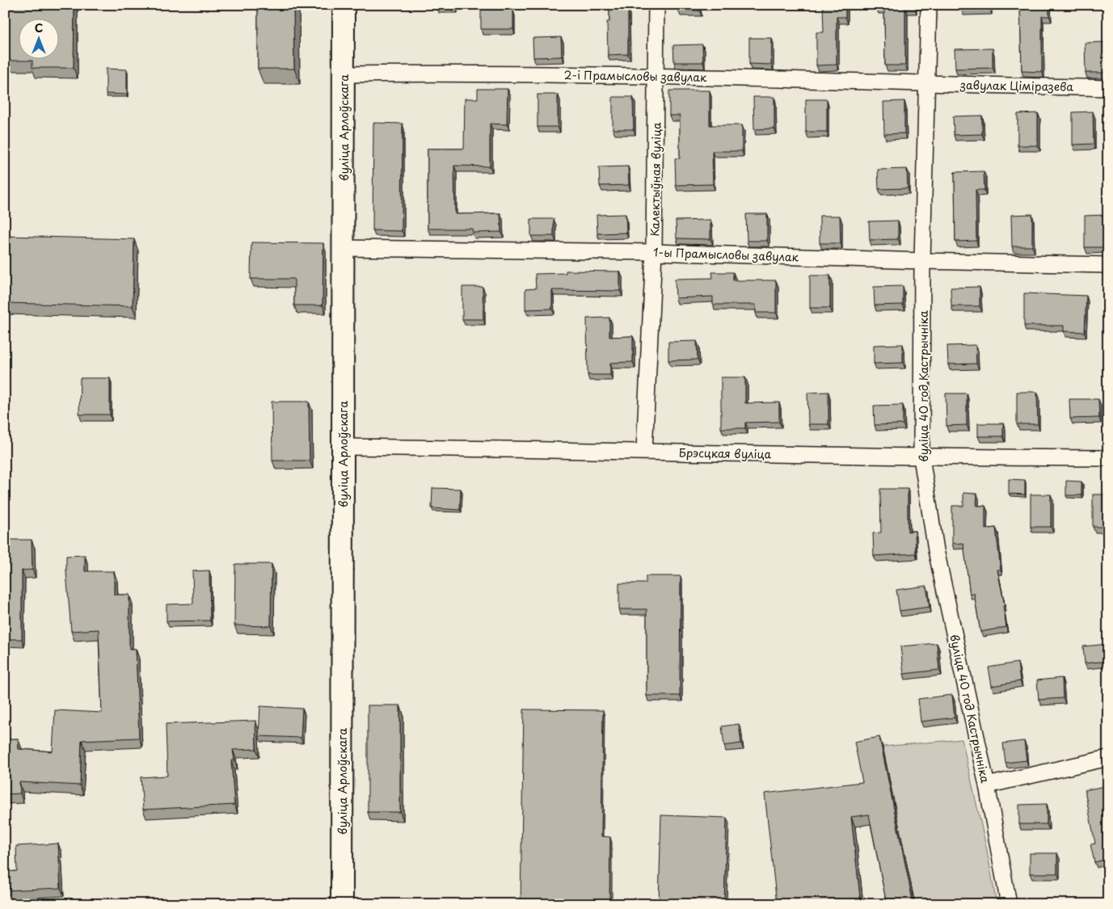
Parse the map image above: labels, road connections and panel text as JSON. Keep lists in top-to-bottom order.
{
  "streets": {
    "street": [
      "2-і Прамысловы завулак",
      "завулак Ціміразева",
      "вуліца Арлоўскага",
      "Калектыўная вуліца",
      "1-ы Прамысловы завулак",
      "вуліца 40 год Кастрычніка",
      "Брэсцкая вуліца"
    ]
  },
  "crossings": [
    ["2-і Прамысловы завулак", "завулак Ціміразева"],
    ["2-і Прамысловы завулак", "вуліца Арлоўскага"],
    ["2-і Прамысловы завулак", "Калектыўная вуліца"],
    ["2-і Прамысловы завулак", "вуліца 40 год Кастрычніка"],
    ["завулак Ціміразева", "вуліца 40 год Кастрычніка"],
    ["вуліца Арлоўскага", "1-ы Прамысловы завулак"],
    ["вуліца Арлоўскага", "Брэсцкая вуліца"],
    ["Калектыўная вуліца", "1-ы Прамысловы завулак"],
    ["Калектыўная вуліца", "Брэсцкая вуліца"],
    ["1-ы Прамысловы завулак", "вуліца 40 год Кастрычніка"],
    ["вуліца 40 год Кастрычніка", "Брэсцкая вуліца"]
  ],
  "north": "top"
}
